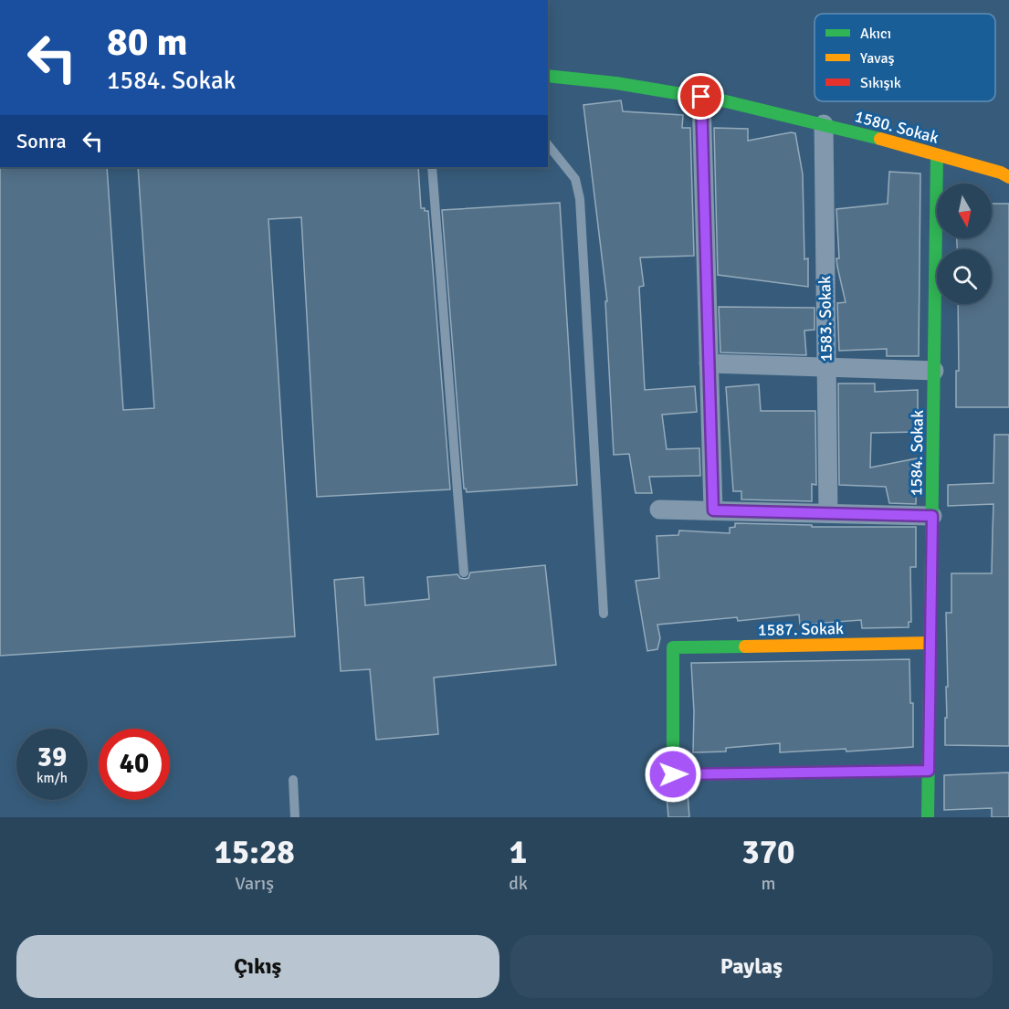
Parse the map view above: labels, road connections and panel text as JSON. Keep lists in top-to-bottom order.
{
  "streets": {
    "street": [
      "1580. Sokak",
      "1583. Sokak",
      "1584. Sokak",
      "1587. Sokak"
    ]
  },
  "crossings": [
    ["1580. Sokak", "1583. Sokak"],
    ["1580. Sokak", "1584. Sokak"],
    ["1584. Sokak", "1587. Sokak"]
  ],
  "legend": ["Akıcı", "Yavaş", "Sıkışık"],
  "north": "bottom",
  "page": {
    "turn": ["80 m", "1584. Sokak"],
    "then": "Sonra",
    "speed": "39 km/h",
    "limit": "40",
    "eta": [
      "15:28",
      "Varış",
      "1",
      "dk",
      "370",
      "m"
    ],
    "buttons": ["Çıkış", "Paylaş"]
  }
}
